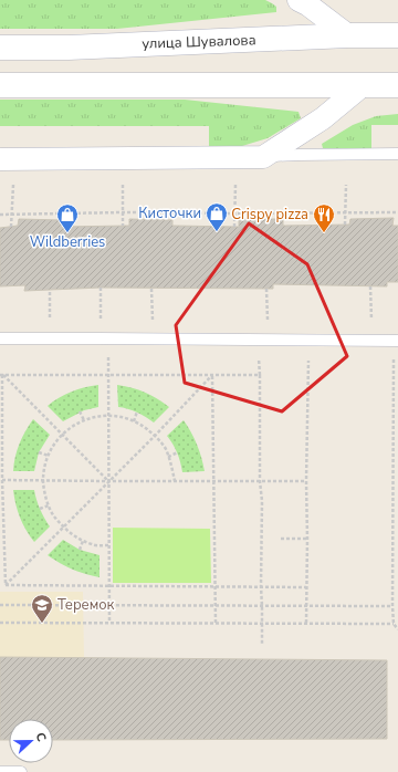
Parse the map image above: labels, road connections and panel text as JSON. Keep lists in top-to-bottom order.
{
  "streets": {
    "street": ["улица Шувалова"]
  },
  "places": {
    "shop": ["Кисточки", "Wildberries"],
    "restaurant": ["Crispy pizza"],
    "school or university": ["Теремок"]
  },
  "north": "right"
}
